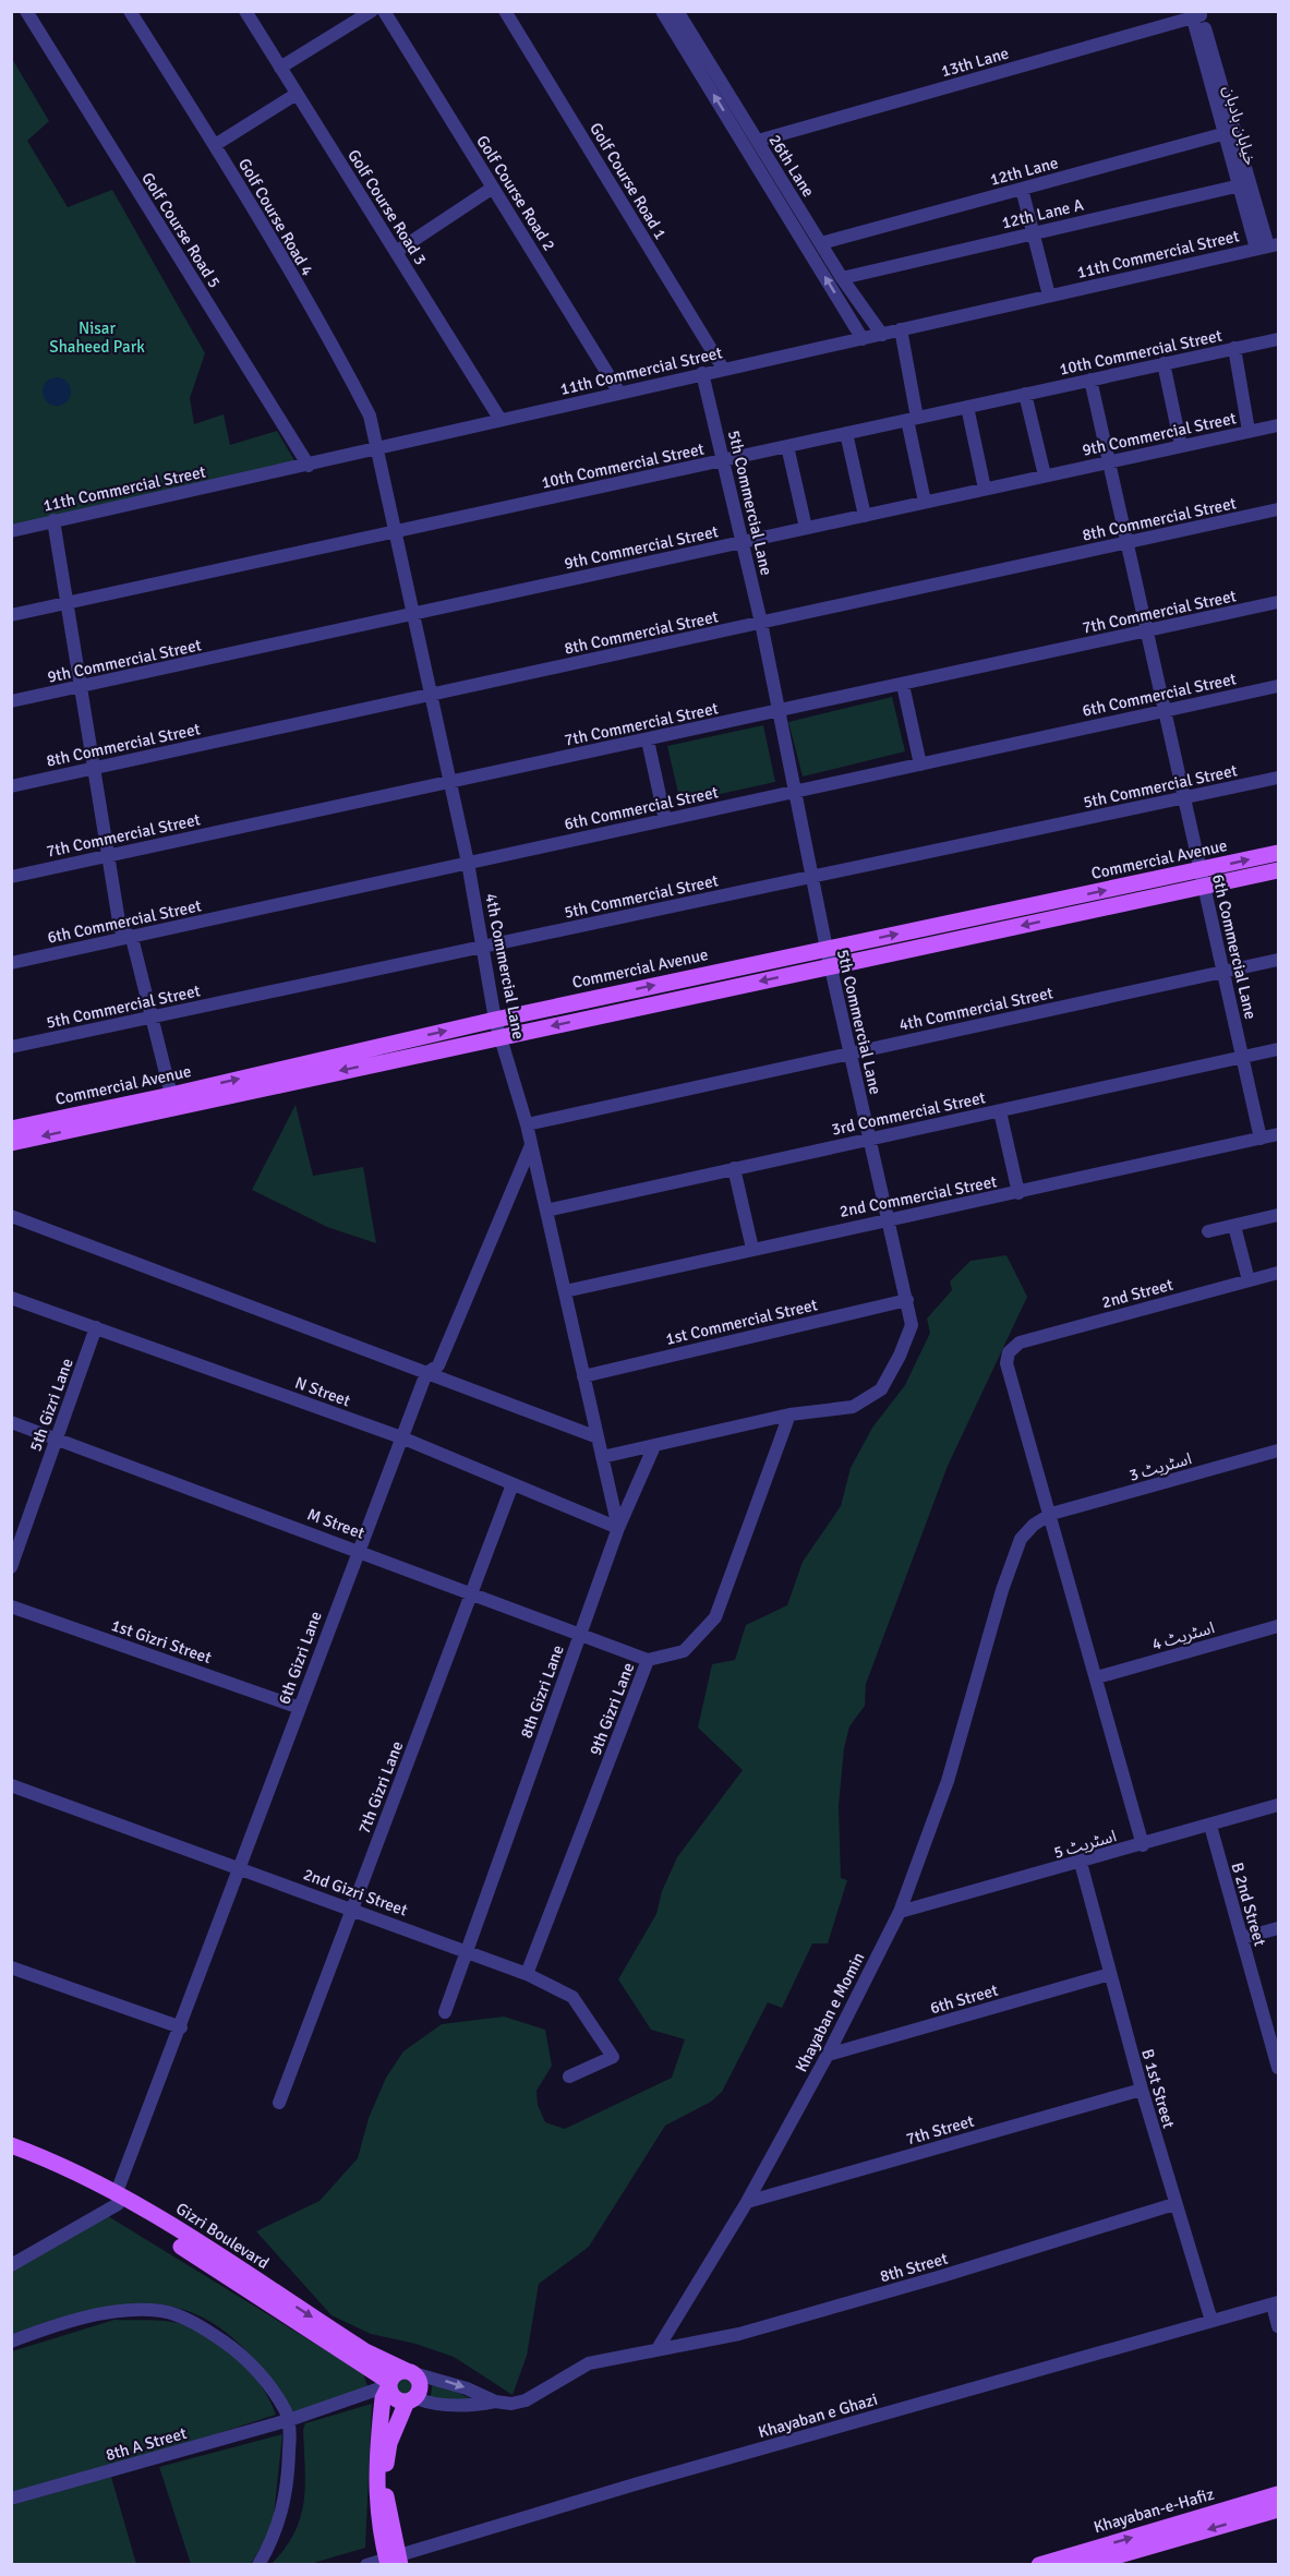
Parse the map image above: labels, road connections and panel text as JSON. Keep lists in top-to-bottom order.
{
  "streets": {
    "main road": ["Commercial Avenue", "Gizri Boulevard", "Khayaban-e-Hafiz"],
    "street": [
      "13th Lane",
      "خیابان بادبان",
      "26th Lane",
      "12th Lane",
      "Golf Course Road 1",
      "Golf Course Road 2",
      "Golf Course Road 3",
      "12th Lane A",
      "Golf Course Road 4",
      "Golf Course Road 5",
      "11th Commercial Street",
      "10th Commercial Street",
      "9th Commercial Street",
      "5th Commercial Lane",
      "8th Commercial Street",
      "7th Commercial Street",
      "6th Commercial Street",
      "5th Commercial Street",
      "6th Commercial Lane",
      "4th Commercial Lane",
      "4th Commercial Street",
      "3rd Commercial Street",
      "2nd Commercial Street",
      "2nd Street",
      "1st Commercial Street",
      "N Street",
      "5th Gizri Lane",
      "اسٹریٹ 3",
      "M Street",
      "اسٹریٹ 4",
      "1st Gizri Street",
      "6th Gizri Lane",
      "8th Gizri Lane",
      "9th Gizri Lane",
      "7th Gizri Lane",
      "اسٹریٹ 5",
      "2nd Gizri Street",
      "B 2nd Street",
      "6th Street",
      "Khayaban e Momin",
      "B 1st Street",
      "7th Street",
      "8th Street",
      "Khayaban e Ghazi",
      "8th A Street"
    ]
  },
  "crossings": [
    ["13th Lane", "خیابان بادبان"],
    ["13th Lane", "26th Lane"],
    ["خیابان بادبان", "12th Lane"],
    ["خیابان بادبان", "12th Lane A"],
    ["خیابان بادبان", "11th Commercial Street"],
    ["26th Lane", "12th Lane"],
    ["26th Lane", "12th Lane A"],
    ["26th Lane", "11th Commercial Street"],
    ["Golf Course Road 1", "11th Commercial Street"],
    ["Golf Course Road 2", "11th Commercial Street"],
    ["Golf Course Road 3", "11th Commercial Street"],
    ["Golf Course Road 4", "11th Commercial Street"],
    ["Golf Course Road 4", "4th Commercial Lane"],
    ["Golf Course Road 5", "11th Commercial Street"],
    ["11th Commercial Street", "5th Commercial Lane"],
    ["11th Commercial Street", "4th Commercial Lane"],
    ["10th Commercial Street", "5th Commercial Lane"],
    ["10th Commercial Street", "6th Commercial Lane"],
    ["10th Commercial Street", "4th Commercial Lane"],
    ["9th Commercial Street", "5th Commercial Lane"],
    ["9th Commercial Street", "6th Commercial Lane"],
    ["9th Commercial Street", "4th Commercial Lane"],
    ["5th Commercial Lane", "8th Commercial Street"],
    ["5th Commercial Lane", "7th Commercial Street"],
    ["5th Commercial Lane", "6th Commercial Street"],
    ["5th Commercial Lane", "5th Commercial Street"],
    ["5th Commercial Lane", "Commercial Avenue"],
    ["5th Commercial Lane", "4th Commercial Lane"],
    ["5th Commercial Lane", "4th Commercial Street"],
    ["5th Commercial Lane", "3rd Commercial Street"],
    ["5th Commercial Lane", "2nd Commercial Street"],
    ["5th Commercial Lane", "1st Commercial Street"],
    ["5th Commercial Lane", "8th Gizri Lane"],
    ["5th Commercial Lane", "9th Gizri Lane"],
    ["8th Commercial Street", "6th Commercial Lane"],
    ["8th Commercial Street", "4th Commercial Lane"],
    ["7th Commercial Street", "6th Commercial Lane"],
    ["7th Commercial Street", "4th Commercial Lane"],
    ["6th Commercial Street", "6th Commercial Lane"],
    ["6th Commercial Street", "4th Commercial Lane"],
    ["5th Commercial Street", "6th Commercial Lane"],
    ["5th Commercial Street", "4th Commercial Lane"],
    ["Commercial Avenue", "6th Commercial Lane"],
    ["Commercial Avenue", "4th Commercial Lane"],
    ["6th Commercial Lane", "4th Commercial Street"],
    ["6th Commercial Lane", "3rd Commercial Street"],
    ["6th Commercial Lane", "2nd Commercial Street"],
    ["4th Commercial Lane", "4th Commercial Street"],
    ["4th Commercial Lane", "3rd Commercial Street"],
    ["4th Commercial Lane", "2nd Commercial Street"],
    ["4th Commercial Lane", "1st Commercial Street"],
    ["4th Commercial Lane", "N Street"],
    ["4th Commercial Lane", "6th Gizri Lane"],
    ["4th Commercial Lane", "8th Gizri Lane"],
    ["2nd Street", "اسٹریٹ 3"],
    ["2nd Street", "Khayaban e Momin"],
    ["N Street", "5th Gizri Lane"],
    ["N Street", "6th Gizri Lane"],
    ["N Street", "8th Gizri Lane"],
    ["N Street", "7th Gizri Lane"],
    ["5th Gizri Lane", "M Street"],
    ["اسٹریٹ 3", "Khayaban e Momin"],
    ["M Street", "6th Gizri Lane"],
    ["M Street", "8th Gizri Lane"],
    ["M Street", "9th Gizri Lane"],
    ["M Street", "7th Gizri Lane"],
    ["1st Gizri Street", "6th Gizri Lane"],
    ["6th Gizri Lane", "2nd Gizri Street"],
    ["6th Gizri Lane", "Gizri Boulevard"],
    ["8th Gizri Lane", "2nd Gizri Street"],
    ["9th Gizri Lane", "2nd Gizri Street"],
    ["7th Gizri Lane", "2nd Gizri Street"],
    ["اسٹریٹ 5", "B 2nd Street"],
    ["اسٹریٹ 5", "Khayaban e Momin"],
    ["اسٹریٹ 5", "B 1st Street"],
    ["6th Street", "Khayaban e Momin"],
    ["6th Street", "B 1st Street"],
    ["Khayaban e Momin", "7th Street"],
    ["Khayaban e Momin", "8th Street"],
    ["B 1st Street", "7th Street"],
    ["B 1st Street", "8th Street"],
    ["B 1st Street", "Khayaban e Ghazi"],
    ["Gizri Boulevard", "8th A Street"]
  ],
  "parks": ["Nisar Shaheed Park"]
}
